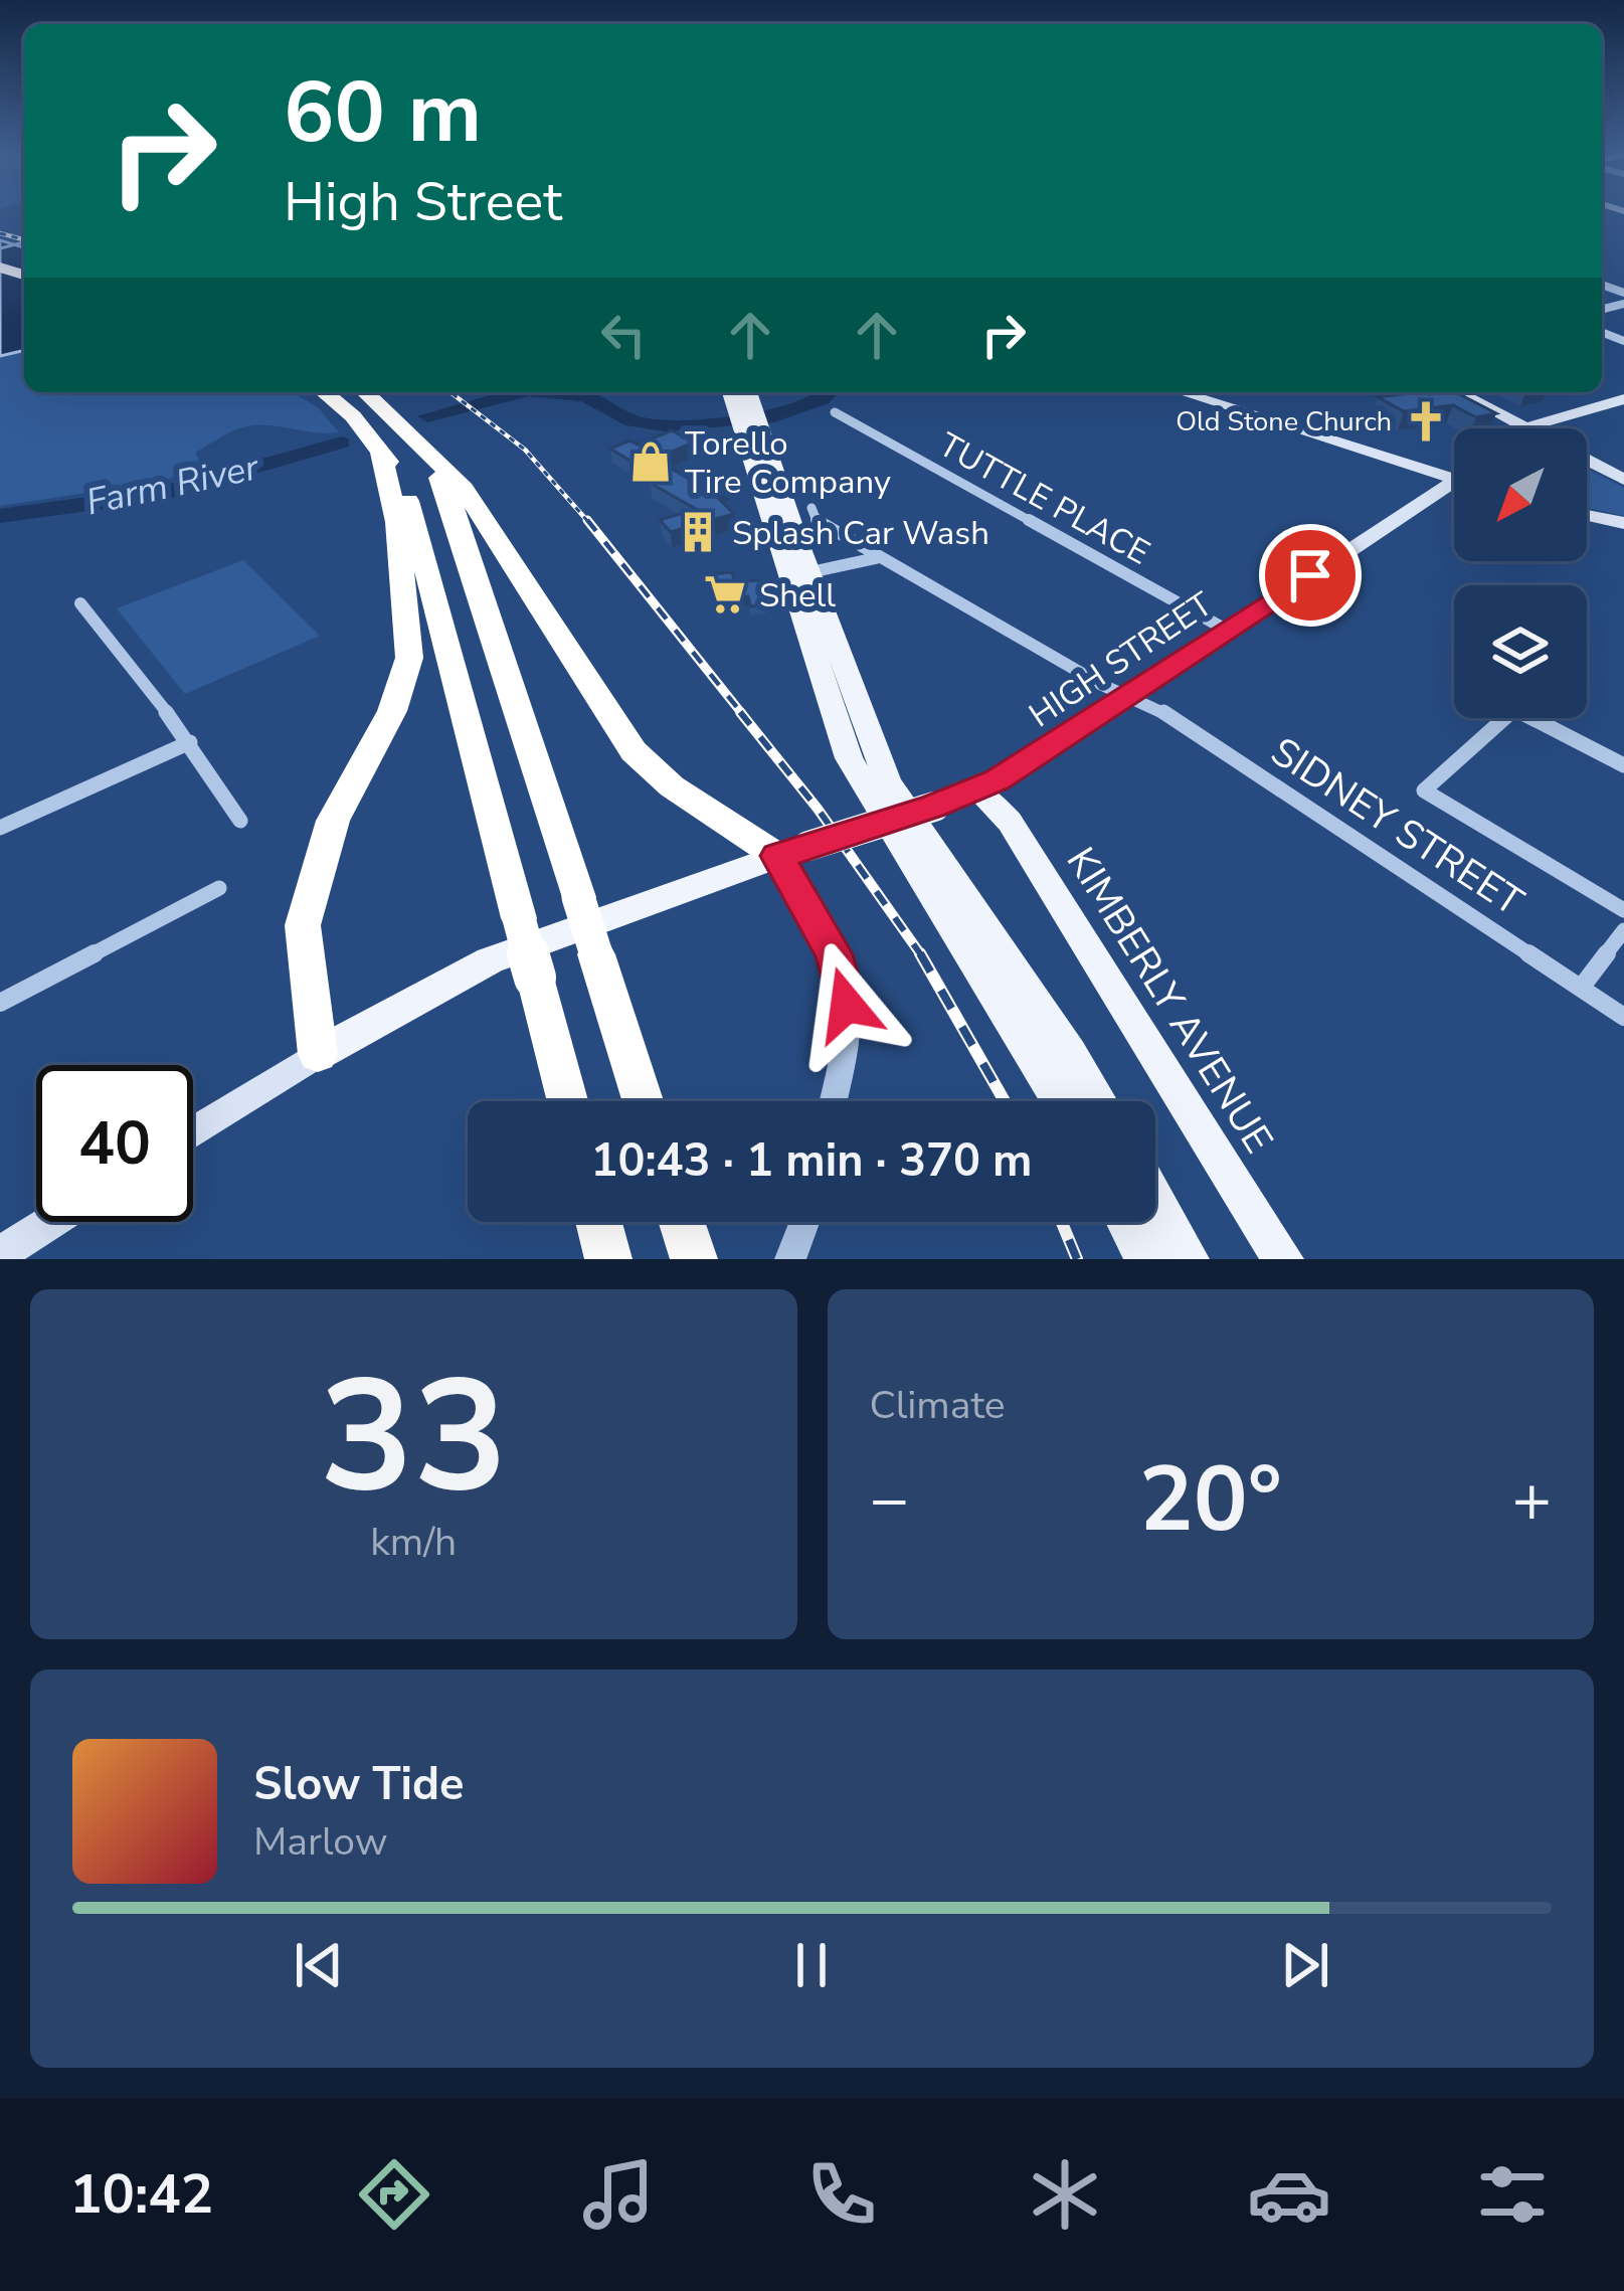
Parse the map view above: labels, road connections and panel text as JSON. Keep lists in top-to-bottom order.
{
  "streets": {
    "main road": ["HIGH STREET", "KIMBERLY AVENUE"],
    "street": ["TUTTLE PLACE", "SIDNEY STREET"]
  },
  "crossings": [
    ["TUTTLE PLACE", "HIGH STREET"],
    ["HIGH STREET", "SIDNEY STREET"],
    ["HIGH STREET", "KIMBERLY AVENUE"]
  ],
  "water": ["Farm River"],
  "places": {
    "church": ["Old Stone Church"],
    "shop": ["Torello Tire Company"],
    "building": ["Splash Car Wash"],
    "supermarket": ["Shell"]
  },
  "north": "bottom left",
  "page": {
    "turn": ["60 m", "High Street"],
    "limit": "40",
    "trip": "10:43 · 1 min · 370 m",
    "tile": [
      ["33", "km/h"],
      "Climate"
    ],
    "heat": ["−", "20°", "+"],
    "song": ["Slow Tide", "Marlow"],
    "tabs": "10:42"
  }
}
